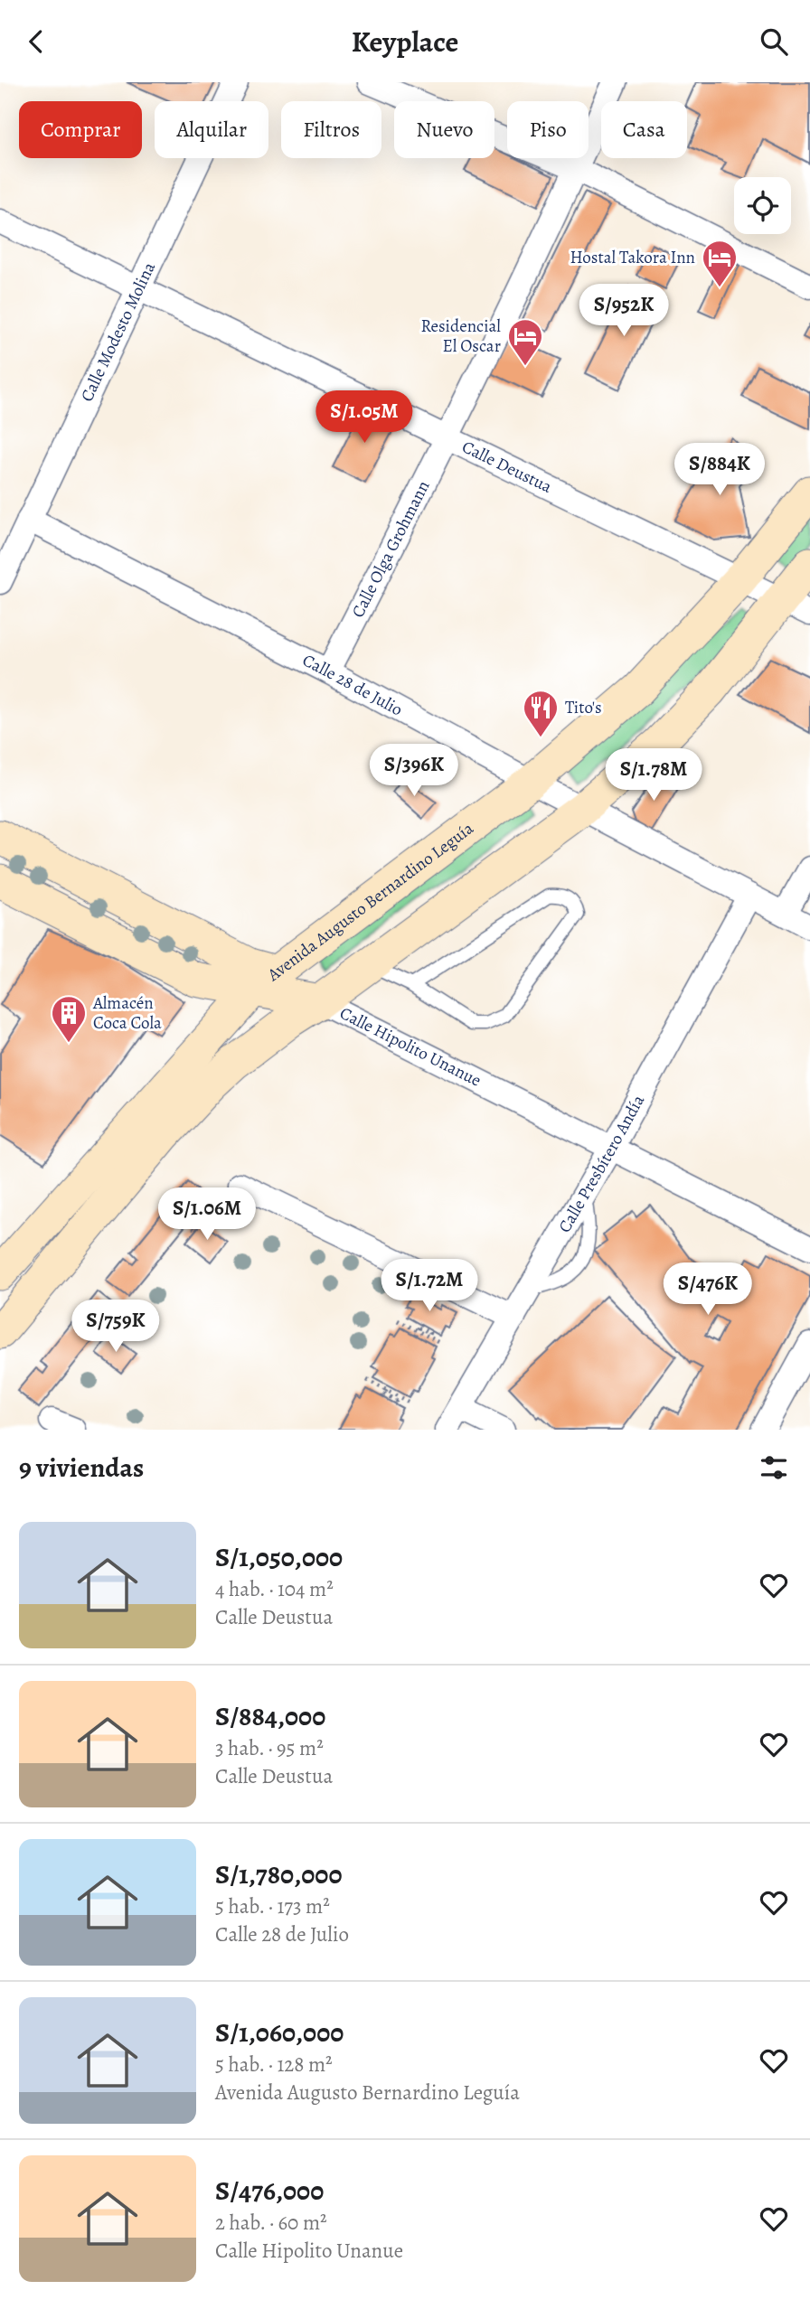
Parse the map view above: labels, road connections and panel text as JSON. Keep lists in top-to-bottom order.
{
  "streets": {
    "main road": ["Avenida Augusto Bernardino Leguía", "Calle Hipolito Unanue"],
    "street": [
      "Calle Modesto Molina",
      "Calle Deustua",
      "Calle Olga Grohmann",
      "Calle 28 de Julio",
      "Calle Presbítero Andía"
    ]
  },
  "crossings": [
    ["Calle Modesto Molina", "Calle Deustua"],
    ["Calle Modesto Molina", "Calle 28 de Julio"],
    ["Calle Deustua", "Calle Olga Grohmann"],
    ["Calle Deustua", "Avenida Augusto Bernardino Leguía"],
    ["Calle Olga Grohmann", "Calle 28 de Julio"],
    ["Calle 28 de Julio", "Avenida Augusto Bernardino Leguía"],
    ["Calle 28 de Julio", "Calle Presbítero Andía"],
    ["Avenida Augusto Bernardino Leguía", "Calle Hipolito Unanue"],
    ["Calle Hipolito Unanue", "Calle Presbítero Andía"]
  ],
  "places": {
    "hotel": ["Hostal Takora Inn", "Residencial El Oscar"],
    "restaurant": ["Tito's"],
    "building": ["Almacén Coca Cola"]
  },
  "page": {
    "header": "Keyplace",
    "chip": [
      "Comprar",
      "Alquilar",
      "Filtros",
      "Nuevo",
      "Piso",
      "Casa"
    ],
    "price": [
      "S/952K",
      "S/1.05M",
      "S/884K",
      "S/396K",
      "S/1.78M",
      "S/1.06M",
      "S/1.72M",
      "S/476K",
      "S/759K"
    ],
    "heading": "9 viviendas",
    "list": [
      {
        "name": "S/1,050,000",
        "note": "4 hab. · 104 m² · Calle Deustua"
      },
      {
        "name": "S/884,000",
        "note": "3 hab. · 95 m² · Calle Deustua"
      },
      {
        "name": "S/1,780,000",
        "note": "5 hab. · 173 m² · Calle 28 de Julio"
      },
      {
        "name": "S/1,060,000",
        "note": "5 hab. · 128 m² · Avenida Augusto Bernardino Leguía"
      },
      {
        "name": "S/476,000",
        "note": "2 hab. · 60 m² · Calle Hipolito Unanue"
      }
    ]
  }
}
